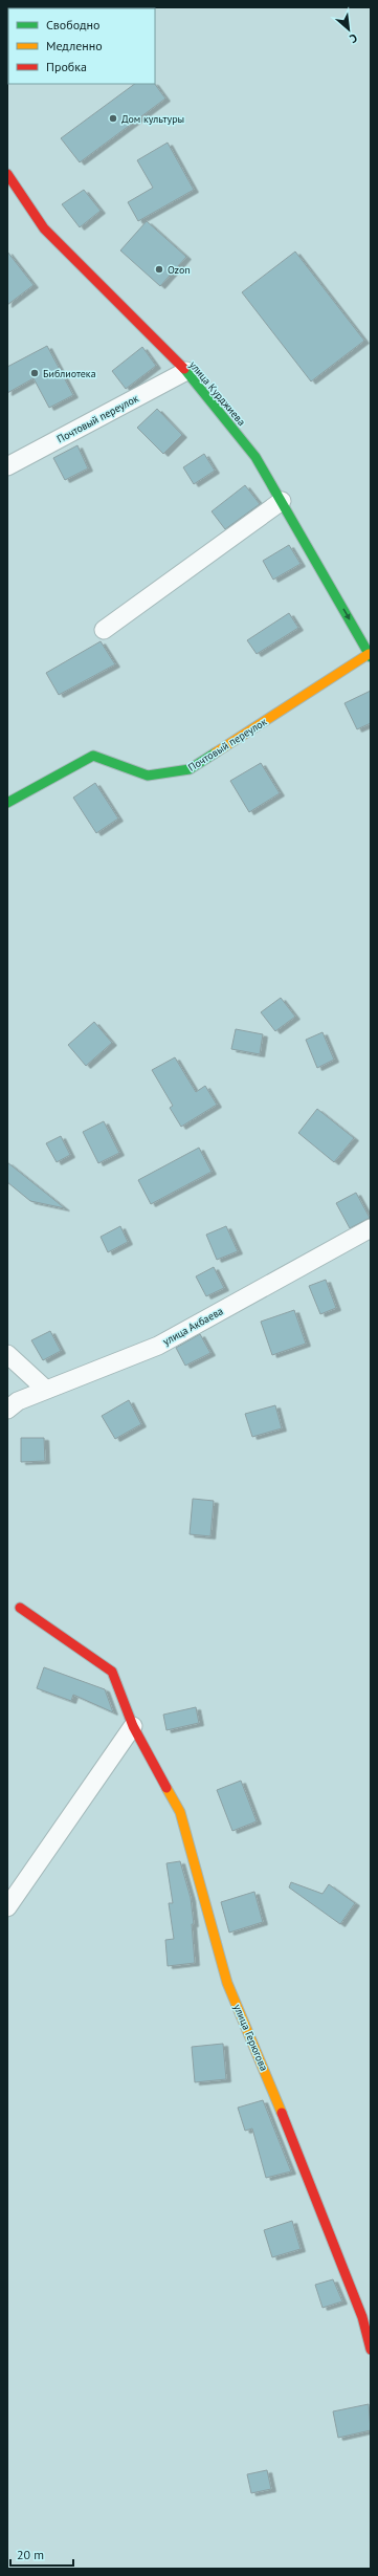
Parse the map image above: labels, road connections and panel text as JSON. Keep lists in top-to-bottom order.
{
  "streets": {
    "street": [
      "улица Курджиева",
      "Почтовый переулок",
      "улица Акбаева",
      "улица Герюгова"
    ]
  },
  "crossings": [
    ["улица Курджиева", "Почтовый переулок"]
  ],
  "places": ["Дом культуры", "Ozon", "Библиотека"],
  "legend": ["Свободно", "Медленно", "Пробка"],
  "scale_bar": "20 m",
  "north": "bottom right"
}
